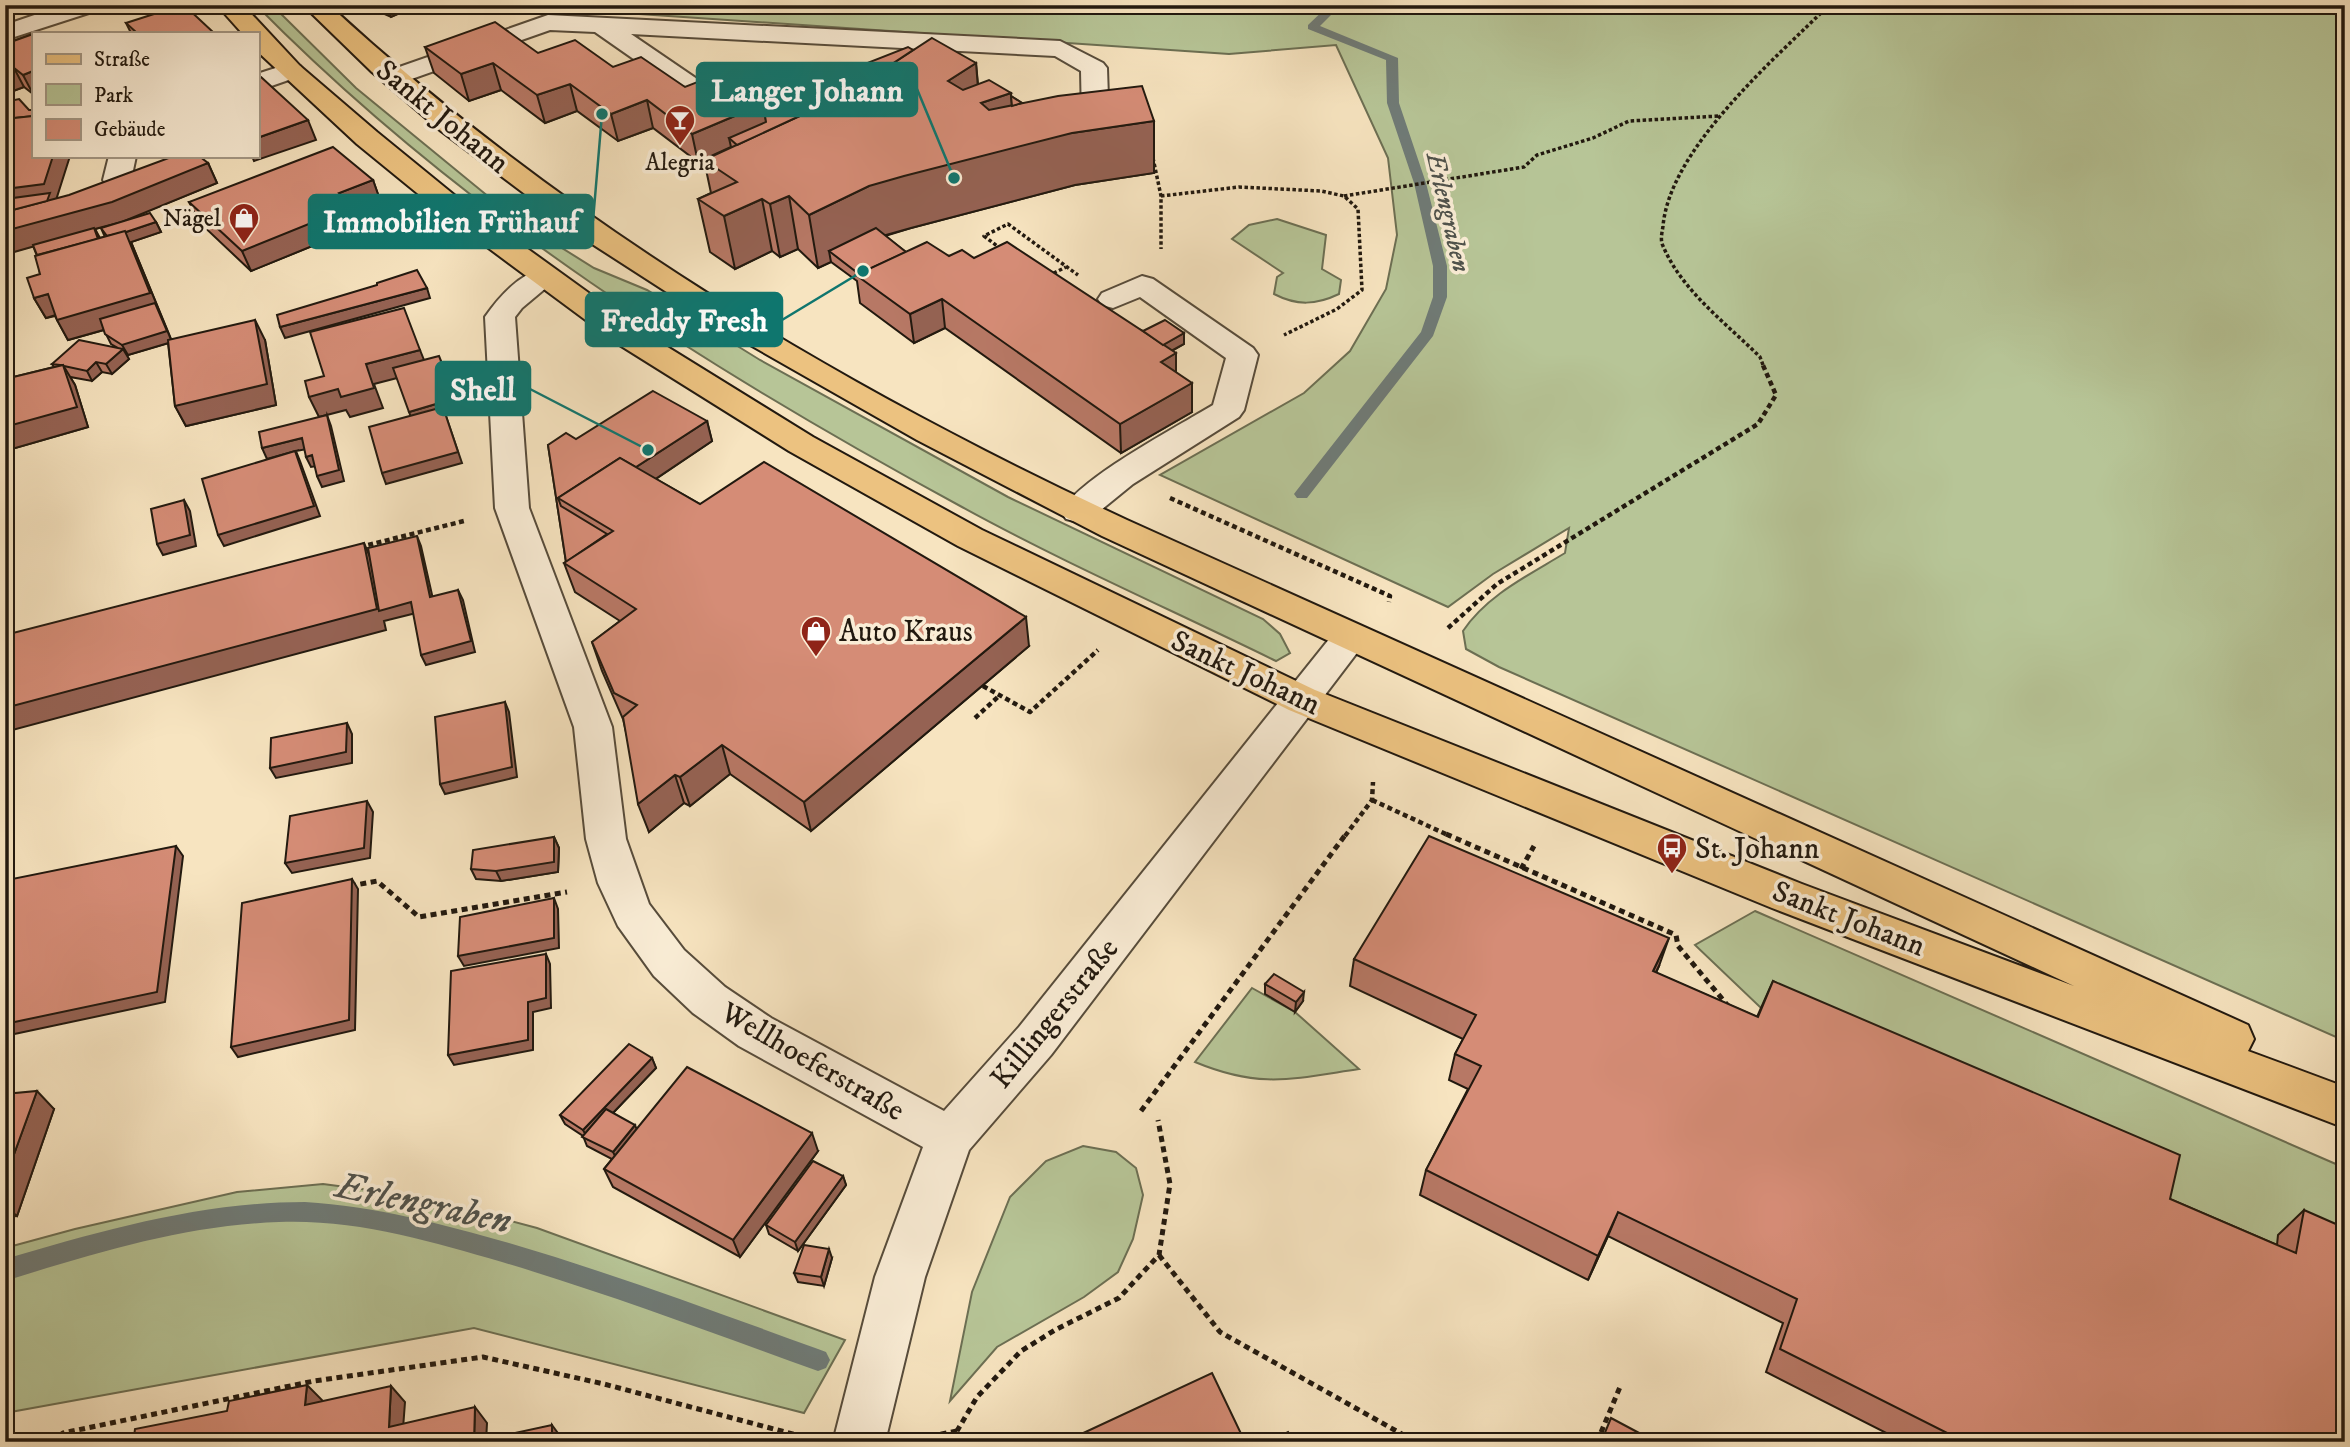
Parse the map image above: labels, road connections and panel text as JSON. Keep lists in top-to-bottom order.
{
  "streets": {
    "main road": ["Sankt Johann"],
    "street": ["Killingerstraße", "Wellhoeferstraße"]
  },
  "crossings": [
    ["Sankt Johann", "Killingerstraße"],
    ["Sankt Johann", "Wellhoeferstraße"],
    ["Killingerstraße", "Wellhoeferstraße"]
  ],
  "water": ["Erlengraben"],
  "places": {
    "other": [
      "Immobilien Frühauf",
      "Langer Johann",
      "Freddy Fresh",
      "Shell"
    ],
    "bar": ["Alegria"],
    "shop": ["Nägel", "Auto Kraus"],
    "bus stop": ["St. Johann"]
  },
  "legend": ["Straße", "Park", "Gebäude"]
}
